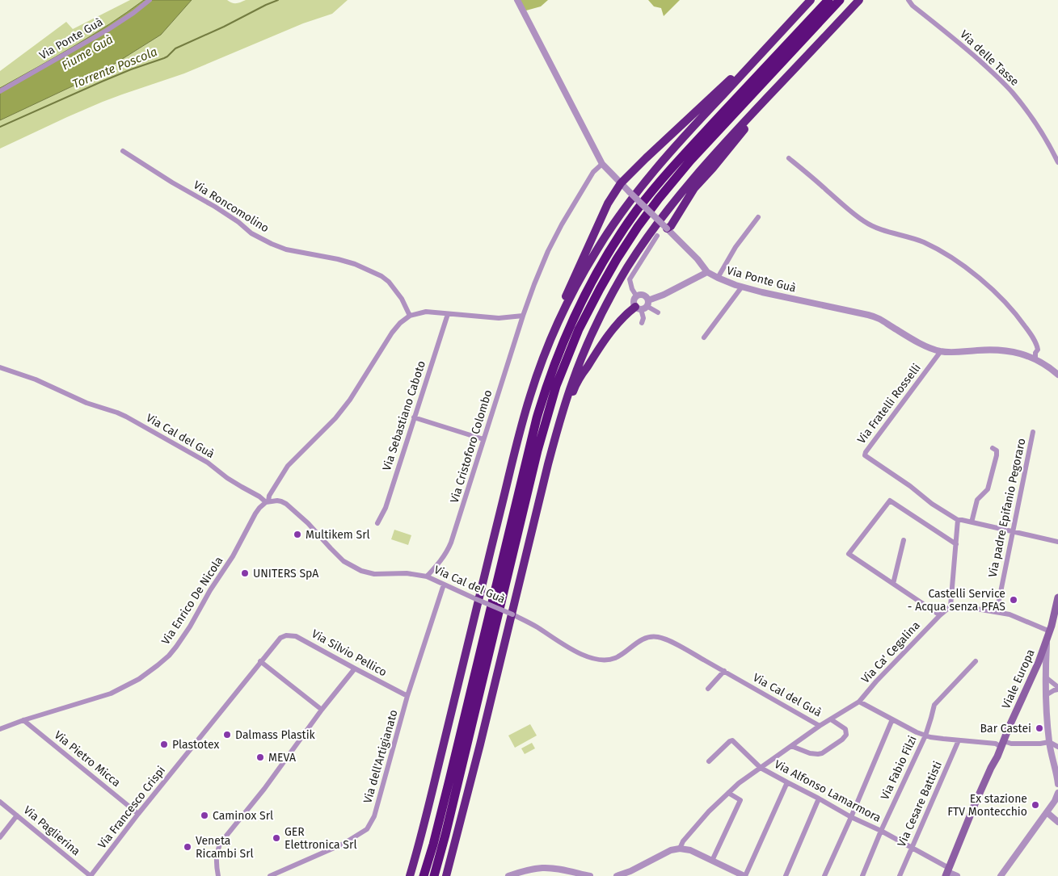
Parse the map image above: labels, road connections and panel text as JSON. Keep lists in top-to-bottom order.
{
  "streets": {
    "main road": ["Viale Europa"],
    "street": [
      "Via Ponte Guà",
      "Via delle Tasse",
      "Via Roncomolino",
      "Via Fratelli Rosselli",
      "Via Sebastiano Caboto",
      "Via Cal del Guà",
      "Via Cristoforo Colombo",
      "Via padre Epifanio Pegoraro",
      "Via Enrico De Nicola",
      "Via Ca' Cegalina",
      "Via Silvio Pellico",
      "Via dell'Artigianato",
      "Via Pietro Micca",
      "Via Fabio Filzi",
      "Via Alfonso Lamarmora",
      "Via Cesare Battisti",
      "Via Francesco Crispi",
      "Via Paglierina"
    ]
  },
  "crossings": [
    ["Via Ponte Guà", "Via Fratelli Rosselli"],
    ["Via Ponte Guà", "Via Cristoforo Colombo"],
    ["Via Cal del Guà", "Via Cristoforo Colombo"],
    ["Via Cal del Guà", "Via Enrico De Nicola"],
    ["Via Cal del Guà", "Via Ca' Cegalina"],
    ["Via Cal del Guà", "Via dell'Artigianato"],
    ["Via Enrico De Nicola", "Via Pietro Micca"],
    ["Via Silvio Pellico", "Via dell'Artigianato"],
    ["Via Silvio Pellico", "Via Francesco Crispi"],
    ["Viale Europa", "Via Alfonso Lamarmora"],
    ["Via Pietro Micca", "Via Francesco Crispi"],
    ["Via Fabio Filzi", "Via Alfonso Lamarmora"],
    ["Via Alfonso Lamarmora", "Via Cesare Battisti"],
    ["Via Francesco Crispi", "Via Paglierina"]
  ],
  "water": ["Fiume Guà", "Torrente Poscola"],
  "places": [
    "Multikem Srl",
    "UNITERS SpA",
    "Castelli Service - Acqua senza PFAS",
    "Bar Castei",
    "Dalmass Plastik",
    "Plastotex",
    "MEVA",
    "Ex stazione FTV Montecchio",
    "Caminox Srl",
    "GER Elettronica Srl",
    "Veneta Ricambi Srl"
  ]
}
